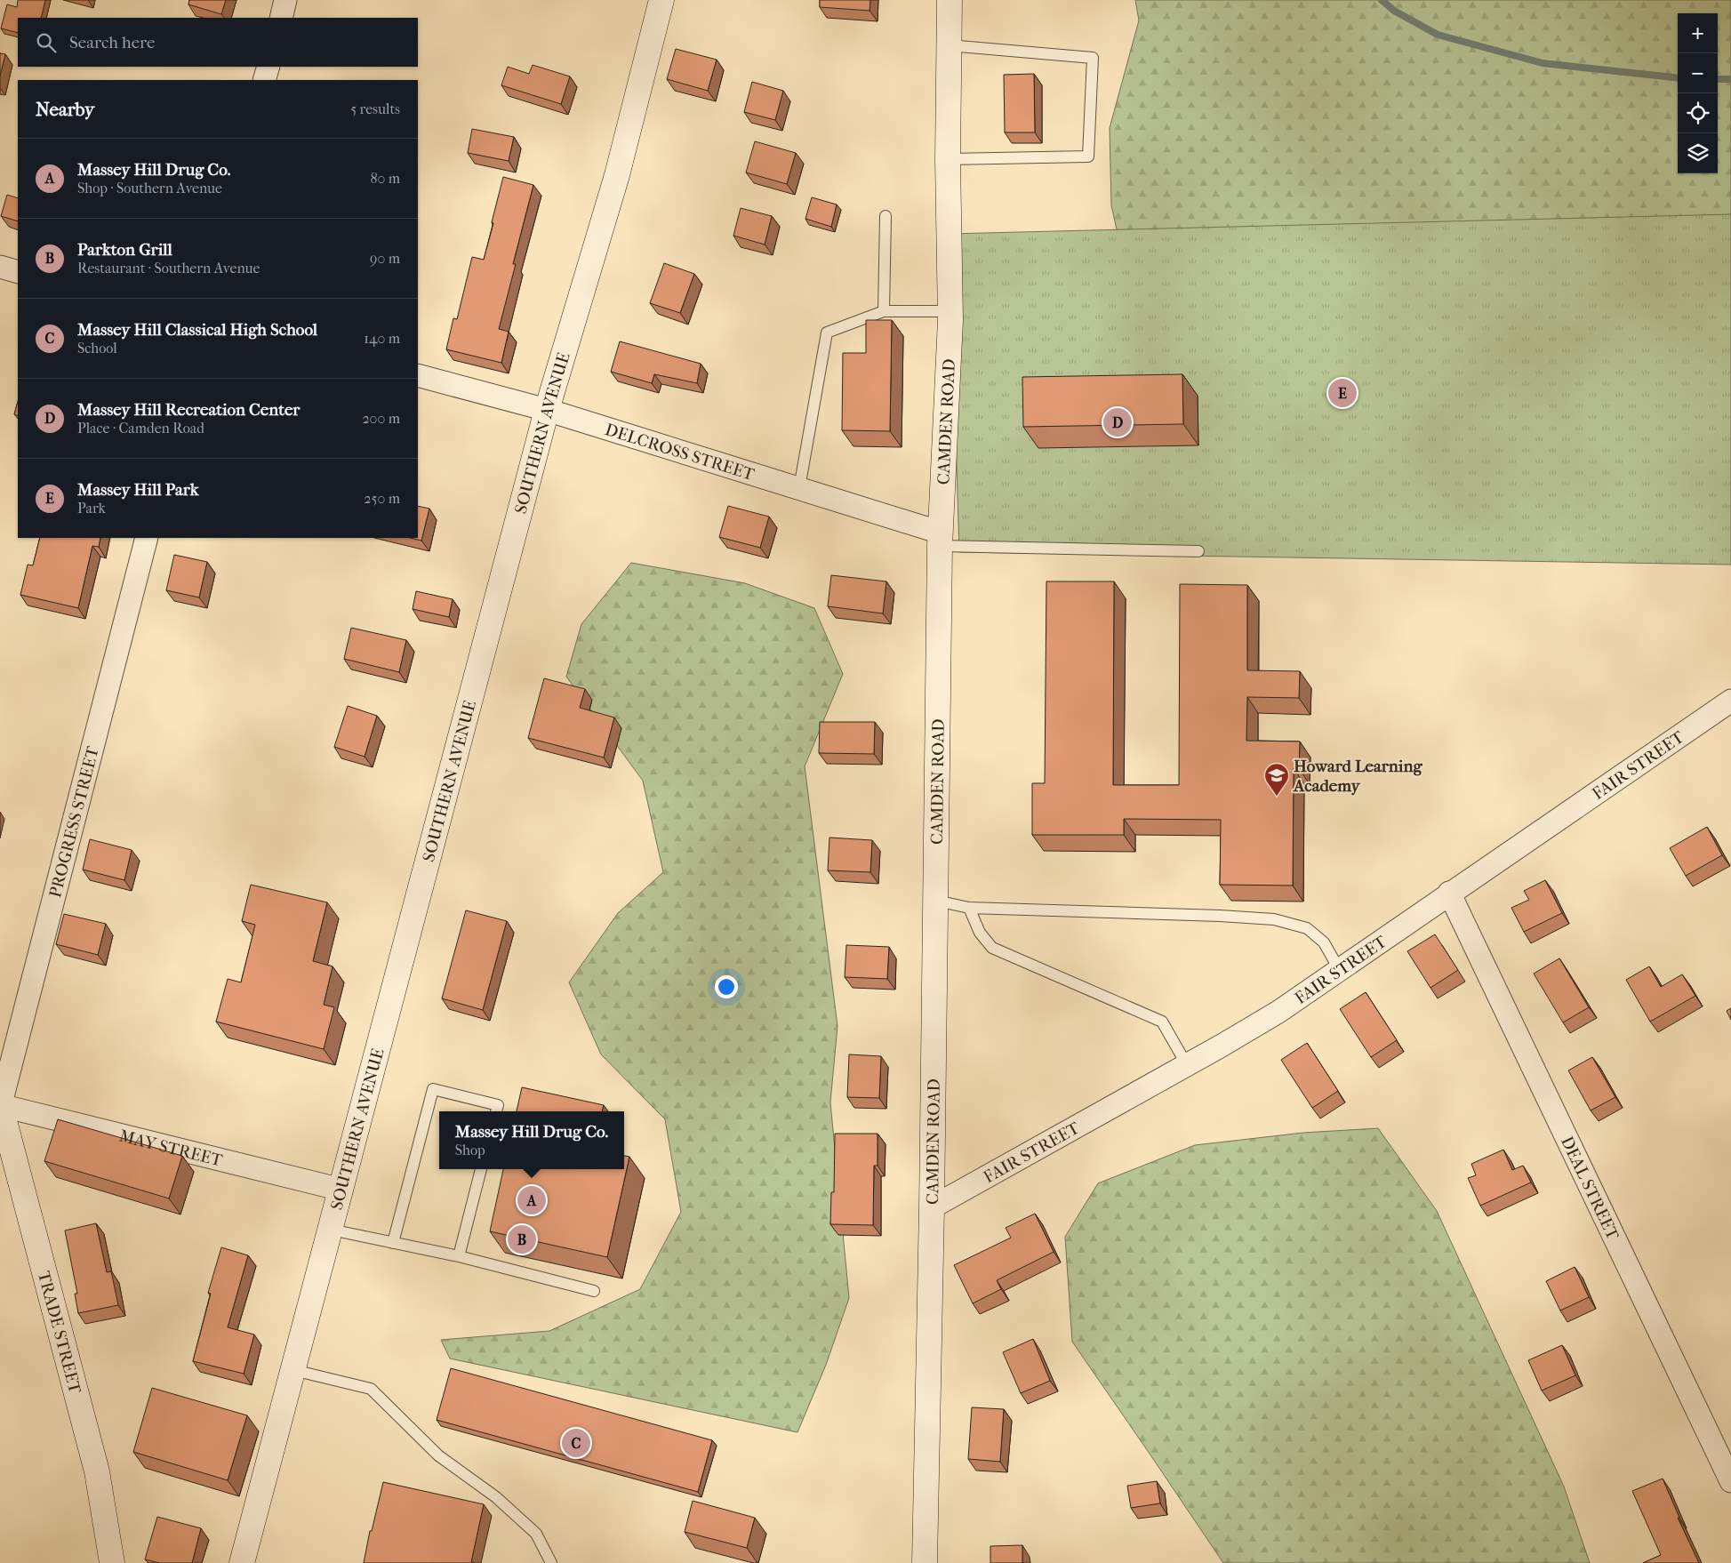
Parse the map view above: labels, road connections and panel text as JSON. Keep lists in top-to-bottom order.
{
  "streets": {
    "street": [
      "CAMDEN ROAD",
      "SOUTHERN AVENUE",
      "DELCROSS STREET",
      "FAIR STREET",
      "PROGRESS STREET",
      "MAY STREET",
      "DEAL STREET",
      "TRADE STREET"
    ]
  },
  "crossings": [
    ["CAMDEN ROAD", "DELCROSS STREET"],
    ["CAMDEN ROAD", "FAIR STREET"],
    ["SOUTHERN AVENUE", "DELCROSS STREET"],
    ["SOUTHERN AVENUE", "MAY STREET"],
    ["FAIR STREET", "DEAL STREET"],
    ["PROGRESS STREET", "MAY STREET"],
    ["PROGRESS STREET", "TRADE STREET"],
    ["MAY STREET", "TRADE STREET"]
  ],
  "places": {
    "school or university": ["Howard Learning Academy"]
  },
  "page": {
    "map_buttons": ["+", "−"],
    "search": "Search here",
    "heading": ["Nearby", "5 results"],
    "list": [
      {
        "mark": "A",
        "name": "Massey Hill Drug Co.",
        "note": "Shop · Southern Avenue",
        "value": "80 m"
      },
      {
        "mark": "B",
        "name": "Parkton Grill",
        "note": "Restaurant · Southern Avenue",
        "value": "90 m"
      },
      {
        "mark": "C",
        "name": "Massey Hill Classical High School",
        "note": "School",
        "value": "140 m"
      },
      {
        "mark": "D",
        "name": "Massey Hill Recreation Center",
        "note": "Place · Camden Road",
        "value": "200 m"
      },
      {
        "mark": "E",
        "name": "Massey Hill Park",
        "note": "Park",
        "value": "250 m"
      }
    ],
    "pins": [
      "E",
      "D",
      "A",
      "B",
      "C"
    ],
    "popup": ["Massey Hill Drug Co.", "Shop"]
  }
}
